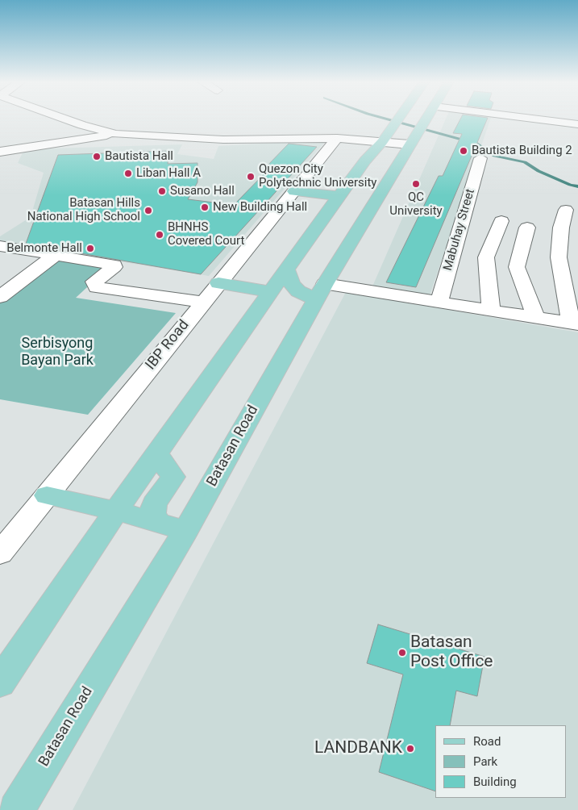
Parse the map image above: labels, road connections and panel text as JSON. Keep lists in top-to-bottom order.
{
  "streets": {
    "main road": ["Batasan Road"],
    "street": ["Mabuhay Street", "IBP Road"]
  },
  "parks": ["Serbisyong Bayan Park"],
  "places": [
    "Bautista Building 2",
    "Bautista Hall",
    "Liban Hall A",
    "Quezon City Polytechnic University",
    "QC University",
    "Susano Hall",
    "New Building Hall",
    "Batasan Hills National High School",
    "BHNHS Covered Court",
    "Belmonte Hall",
    "Batasan Post Office",
    "LANDBANK"
  ],
  "legend": ["Road", "Park", "Building"]
}
